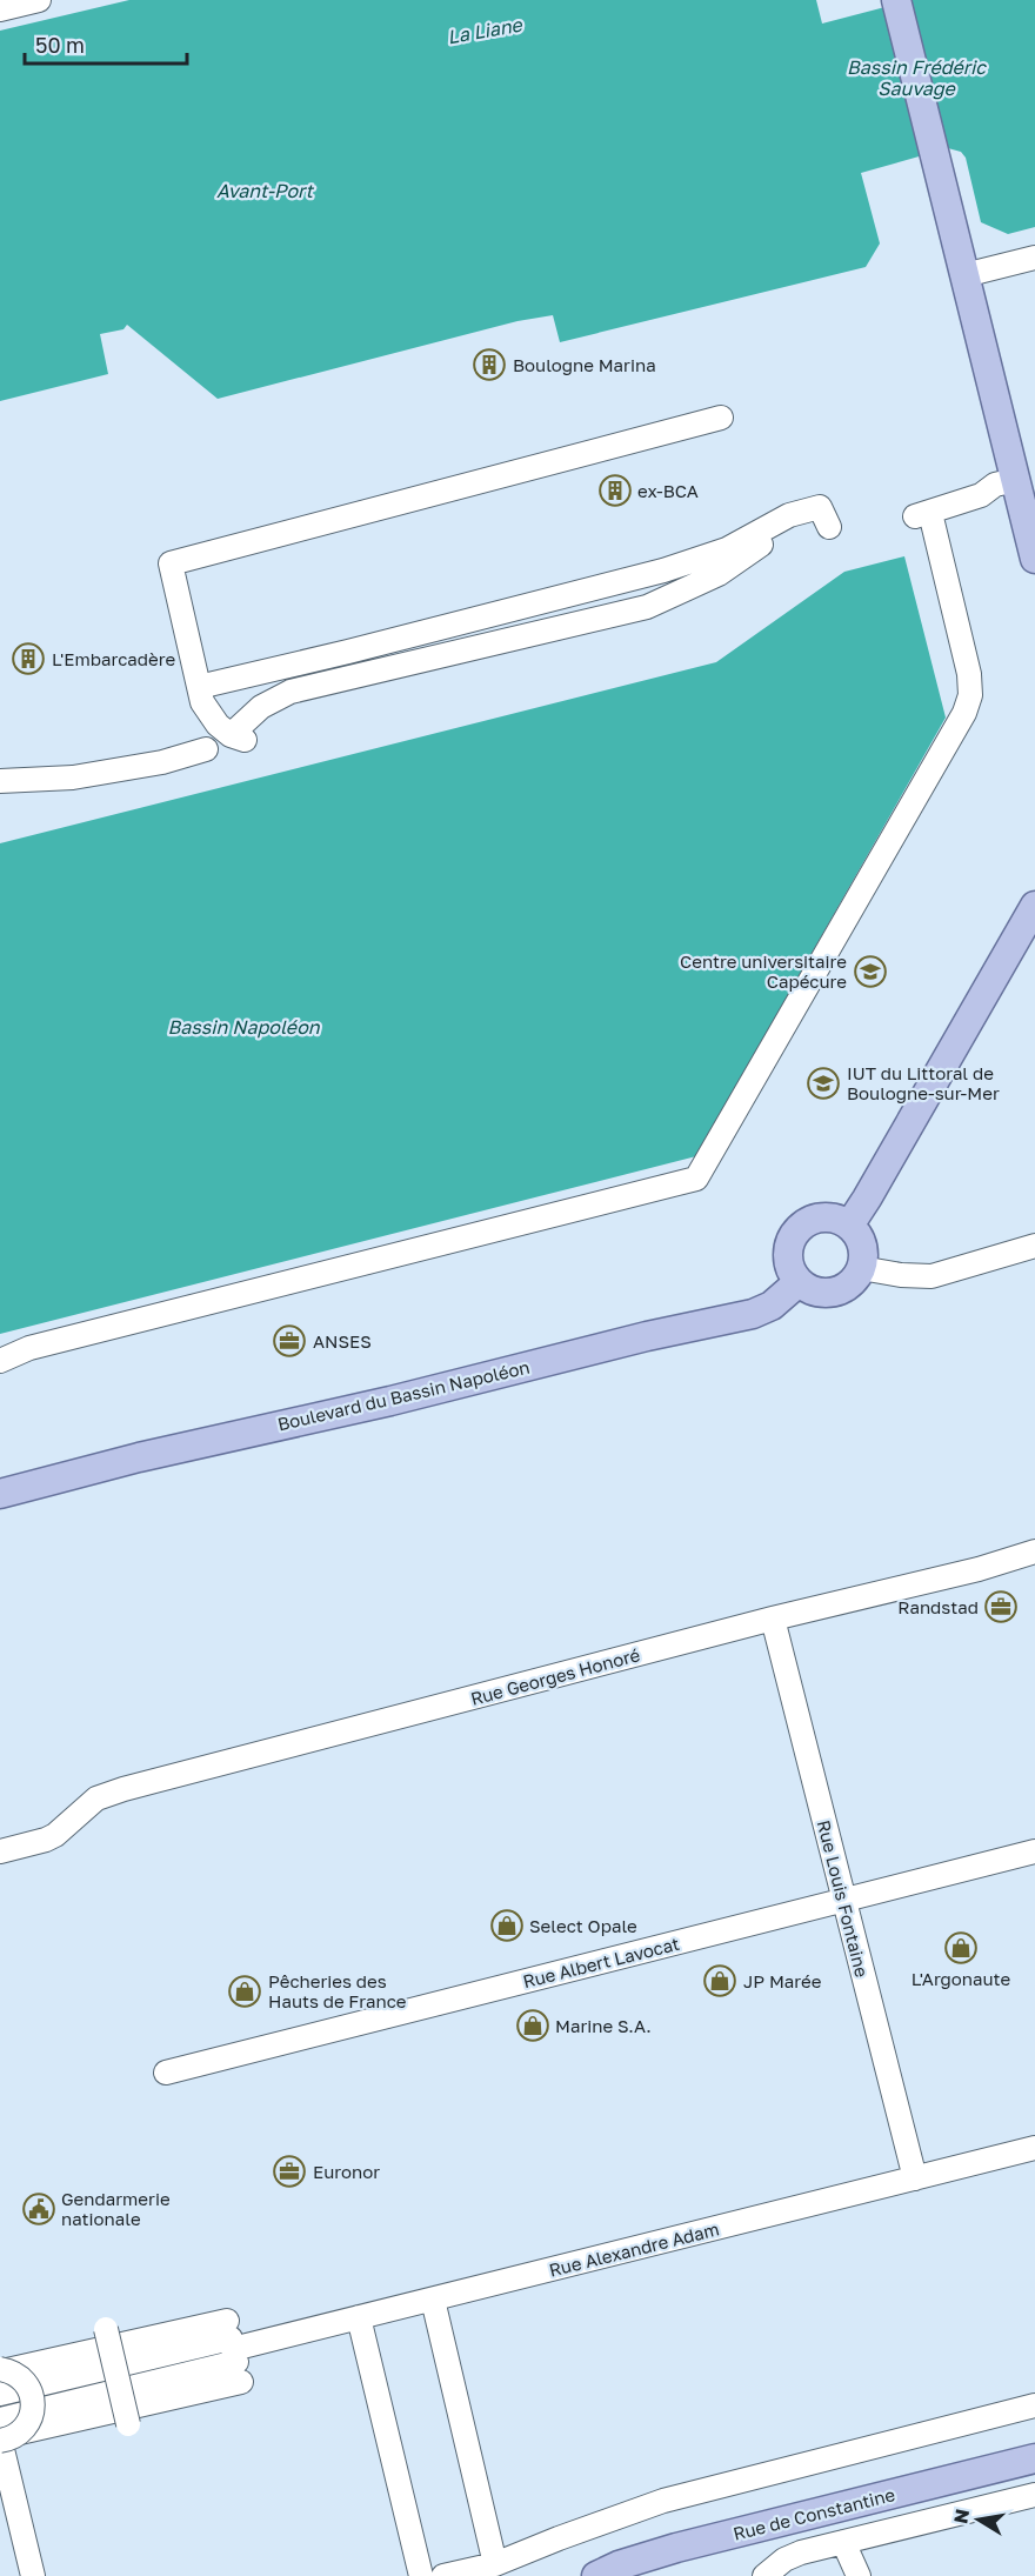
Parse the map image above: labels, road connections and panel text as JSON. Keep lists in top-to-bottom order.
{
  "streets": {
    "main road": ["Boulevard du Bassin Napoléon", "Rue de Constantine"],
    "street": [
      "Rue Georges Honoré",
      "Rue Louis Fontaine",
      "Rue Albert Lavocat",
      "Rue Alexandre Adam"
    ]
  },
  "crossings": [
    ["Rue Georges Honoré", "Rue Louis Fontaine"],
    ["Rue Louis Fontaine", "Rue Albert Lavocat"],
    ["Rue Louis Fontaine", "Rue Alexandre Adam"]
  ],
  "water": [
    "La Liane",
    "Bassin Frédéric Sauvage",
    "Avant-Port",
    "Bassin Napoléon"
  ],
  "places": {
    "building": ["Boulogne Marina", "ex-BCA", "L'Embarcadère"],
    "school or university": ["Centre universitaire Capécure", "IUT du Littoral de Boulogne-sur-Mer"],
    "office": ["ANSES", "Randstad", "Euronor"],
    "shop": [
      "Select Opale",
      "L'Argonaute",
      "JP Marée",
      "Pêcheries des Hauts de France",
      "Marine S.A."
    ],
    "public building": ["Gendarmerie nationale"]
  },
  "scale_bar": "50 m",
  "north": "left"
}
